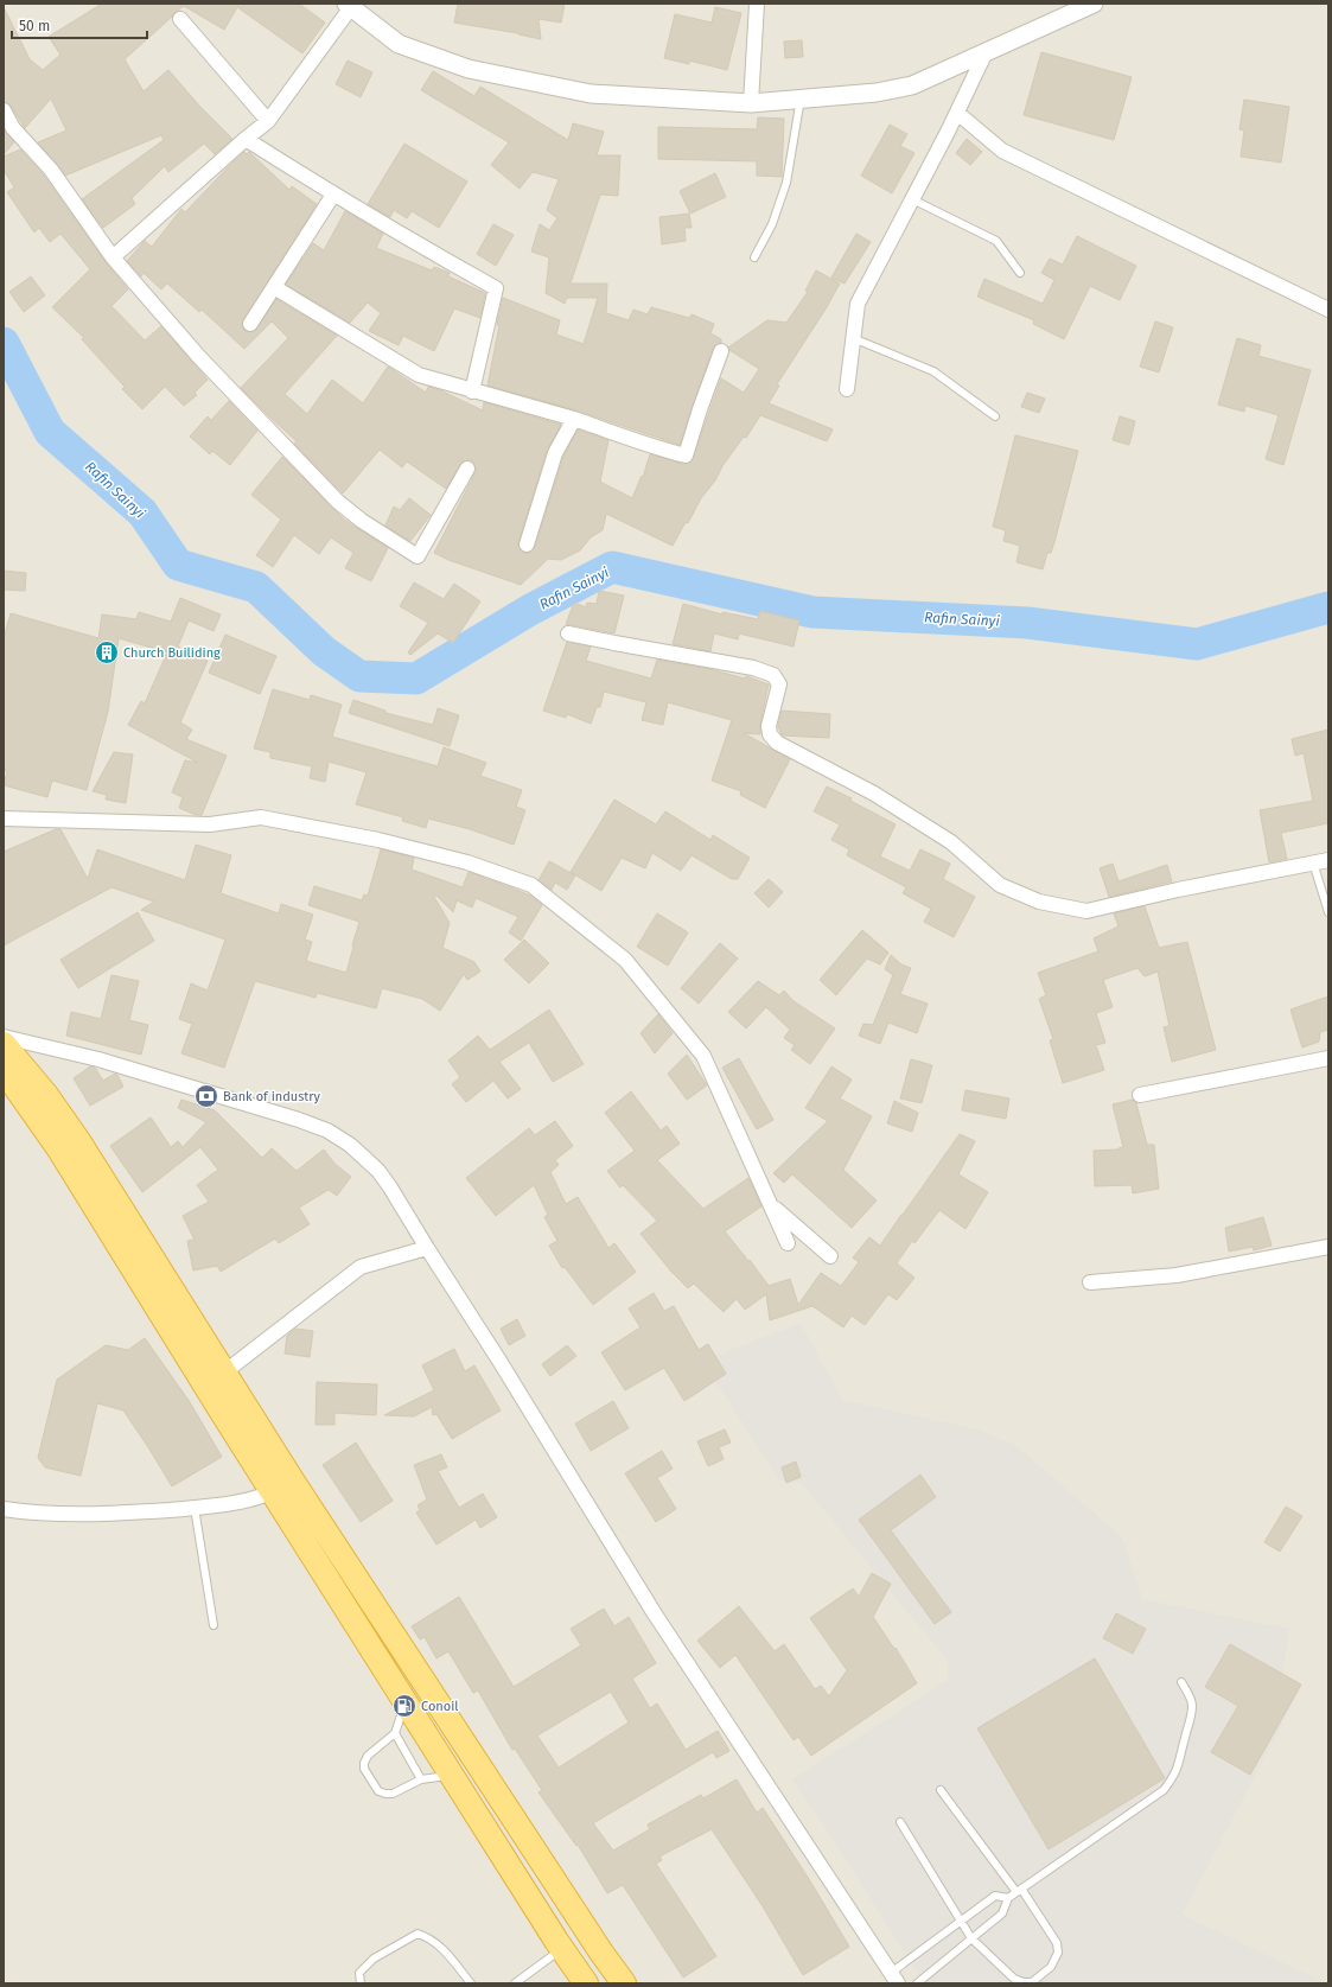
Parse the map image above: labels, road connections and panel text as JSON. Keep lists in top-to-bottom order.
{
  "water": ["Rafin Sainyi"],
  "places": {
    "building": ["Church Builiding"],
    "bank": ["Bank of industry"],
    "fuel station": ["Conoil"]
  },
  "scale_bar": "50 m"
}
